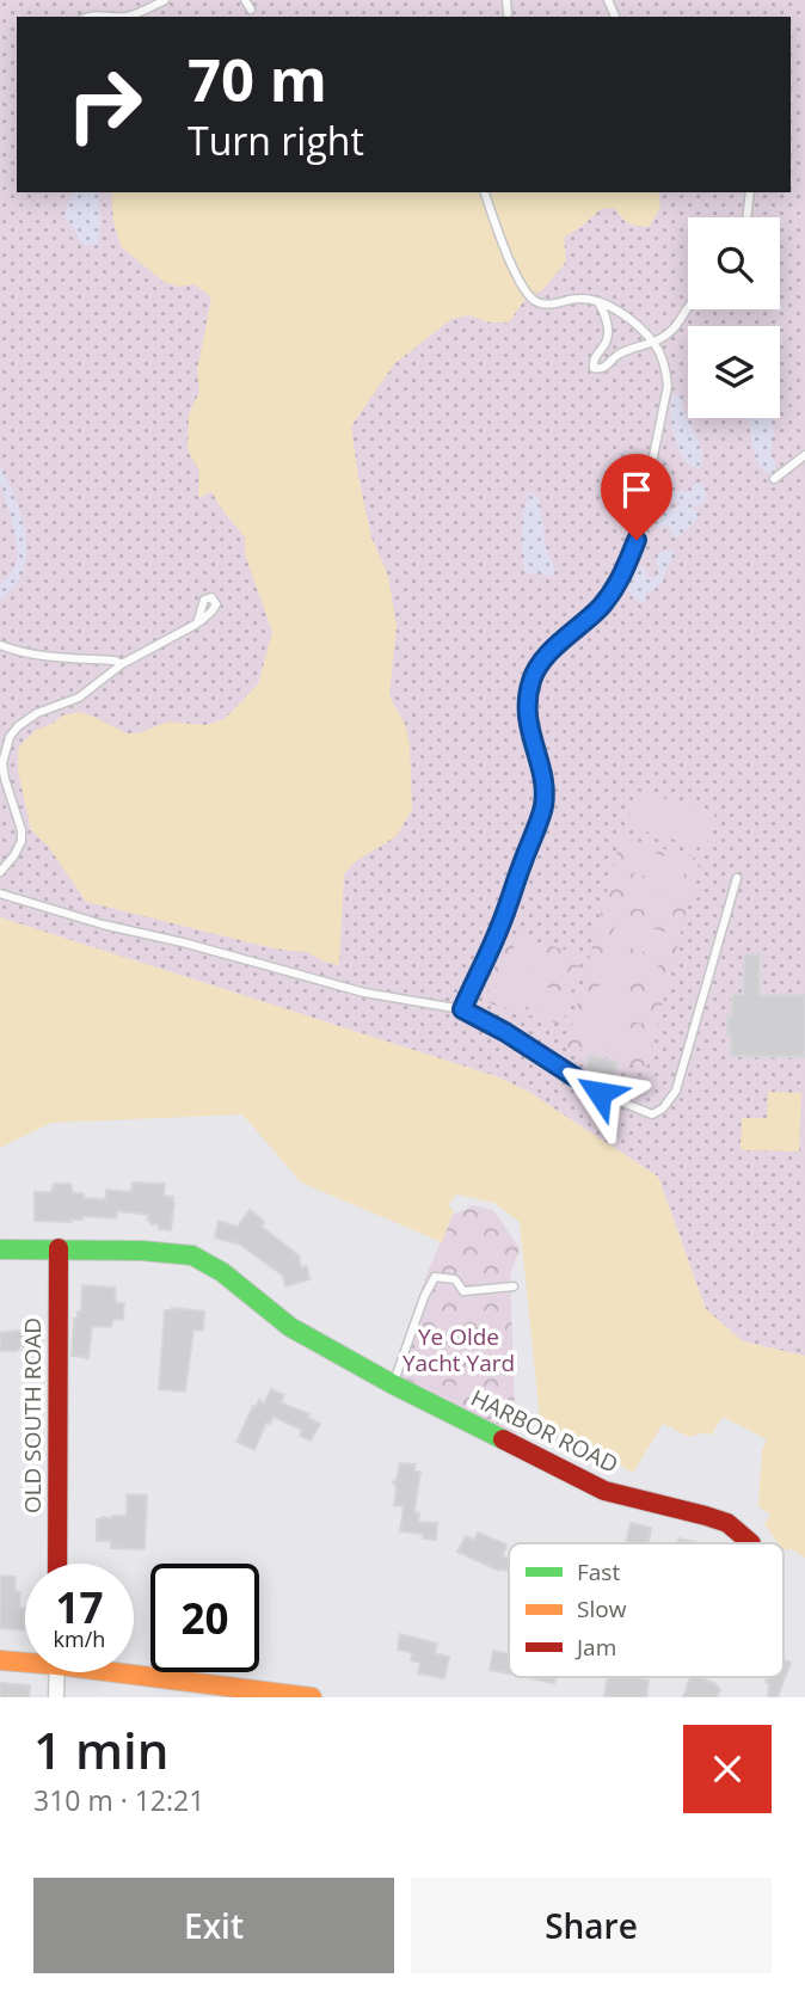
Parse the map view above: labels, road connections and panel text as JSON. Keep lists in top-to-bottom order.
{
  "streets": {
    "street": ["OLD SOUTH ROAD", "HARBOR ROAD"]
  },
  "crossings": [
    ["OLD SOUTH ROAD", "HARBOR ROAD"]
  ],
  "parks": ["Ye Olde Yacht Yard"],
  "legend": ["Fast", "Slow", "Jam"],
  "page": {
    "turn": ["70 m", "Turn right"],
    "speed": "17 km/h",
    "limit": "20",
    "heading": ["1 min", "310 m · 12:21"],
    "buttons": ["Exit", "Share"]
  }
}
